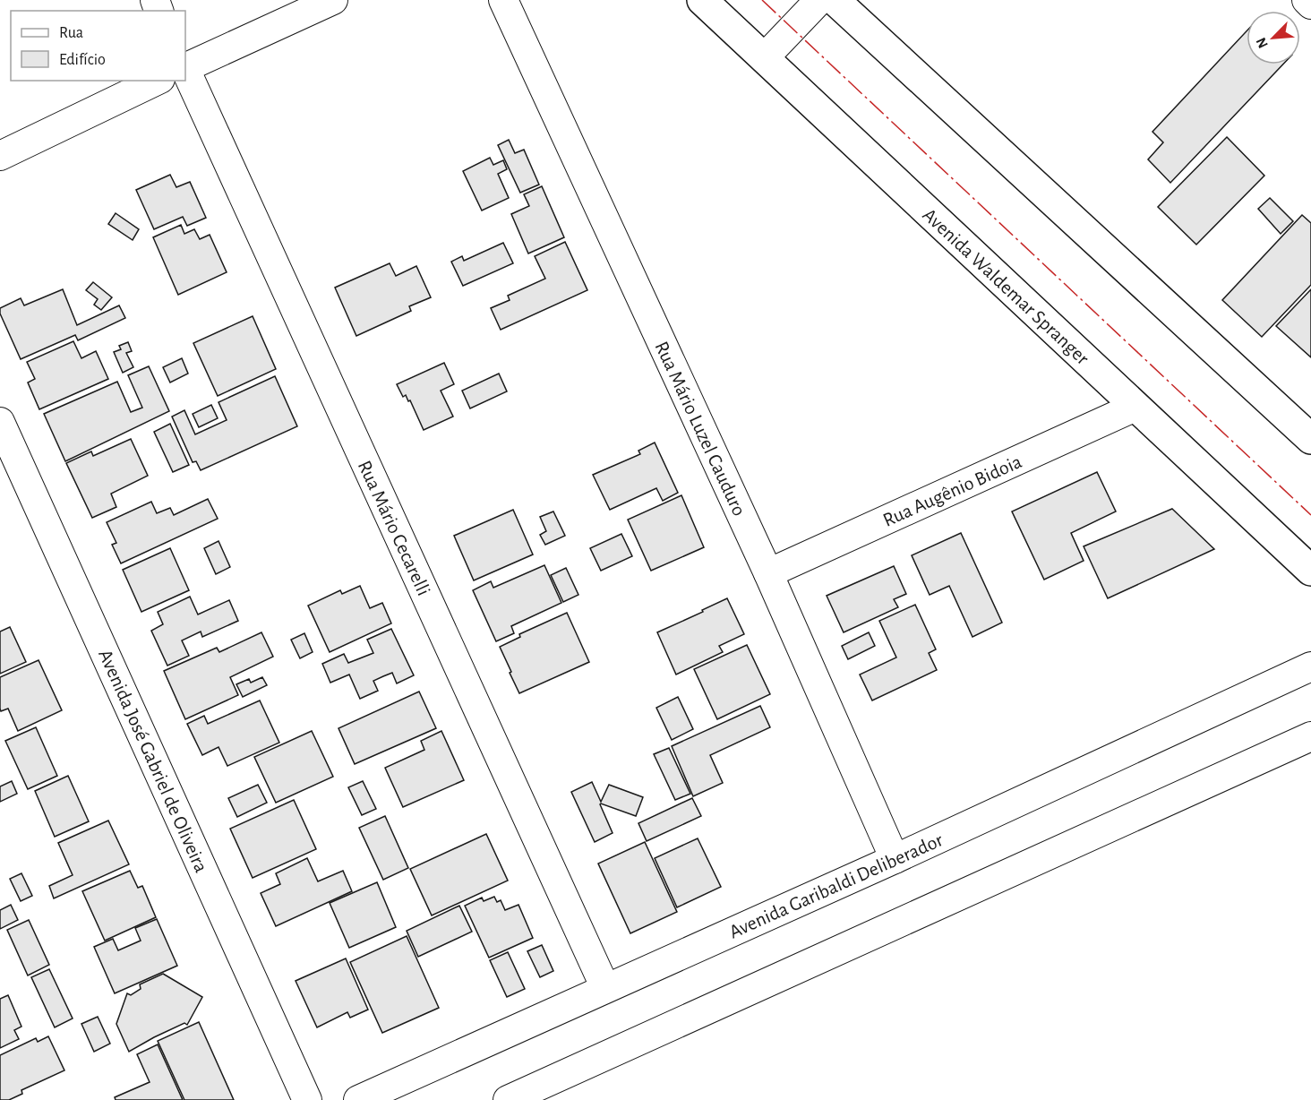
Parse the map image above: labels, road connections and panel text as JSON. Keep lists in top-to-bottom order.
{
  "streets": {
    "main road": ["Avenida Waldemar Spranger"],
    "street": [
      "Rua Mário Luzel Cauduro",
      "Rua Augênio Bidoia",
      "Rua Mário Cecarelli",
      "Avenida José Gabriel de Oliveira",
      "Avenida Garibaldi Deliberador"
    ]
  },
  "crossings": [
    ["Avenida Waldemar Spranger", "Rua Augênio Bidoia"],
    ["Rua Mário Luzel Cauduro", "Rua Augênio Bidoia"],
    ["Rua Mário Luzel Cauduro", "Avenida Garibaldi Deliberador"],
    ["Rua Mário Cecarelli", "Avenida Garibaldi Deliberador"]
  ],
  "legend": ["Rua", "Edifício"],
  "north": "bottom left"
}
